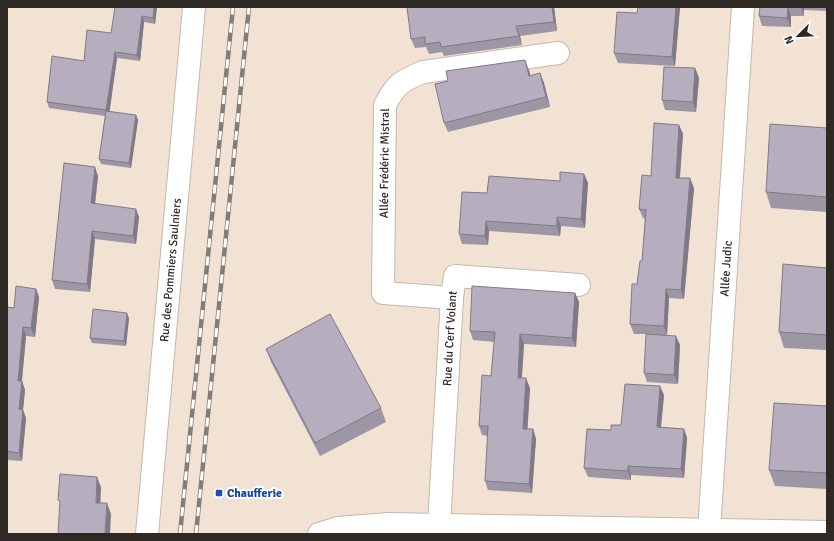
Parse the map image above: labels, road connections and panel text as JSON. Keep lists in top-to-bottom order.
{
  "streets": {
    "street": [
      "Allée Frédéric Mistral",
      "Allée Judic",
      "Rue des Pommiers Saulniers",
      "Rue du Cerf Volant"
    ]
  },
  "crossings": [
    ["Allée Frédéric Mistral", "Rue du Cerf Volant"]
  ],
  "places": {
    "transit": ["Chaufferie"]
  },
  "north": "bottom left"
}
